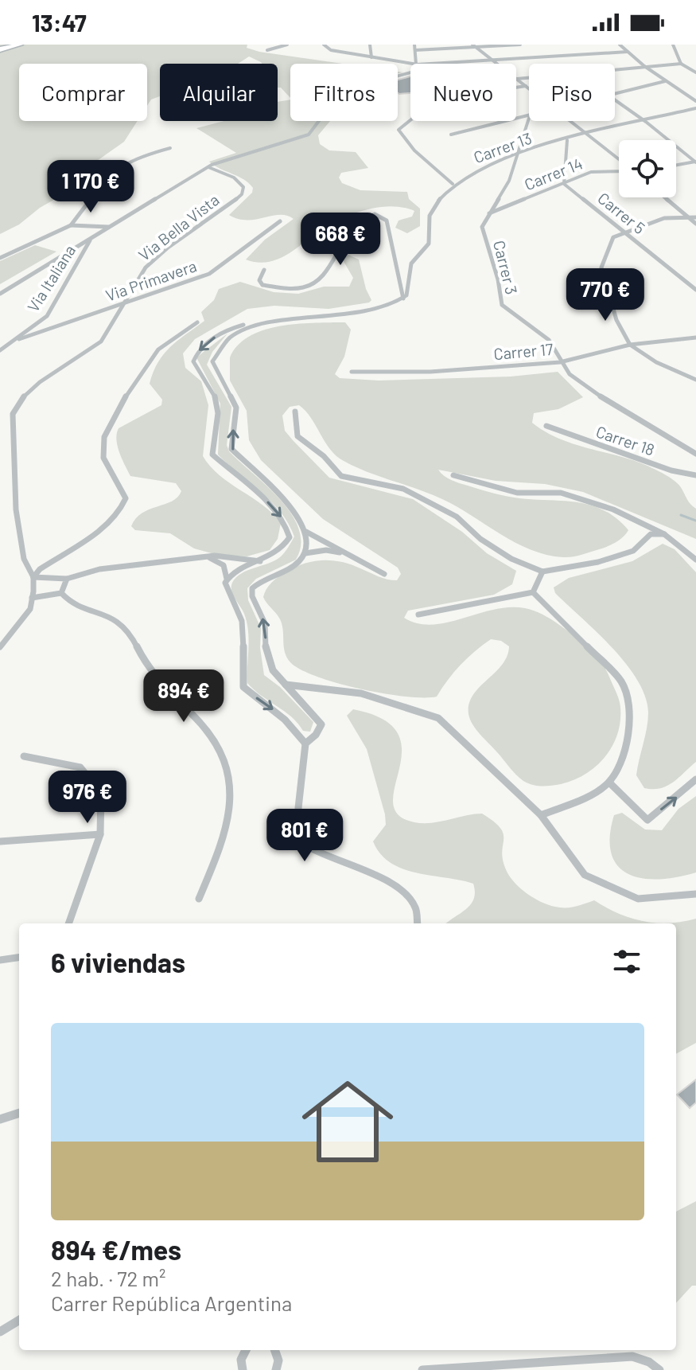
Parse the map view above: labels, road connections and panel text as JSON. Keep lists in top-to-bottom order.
{
  "streets": {
    "street": [
      "Carrer 13",
      "Carrer 14",
      "Carrer 5",
      "Via Bella Vista",
      "Carrer 3",
      "Via Italiana",
      "Via Primavera",
      "Carrer 17",
      "Carrer 18"
    ]
  },
  "crossings": [
    ["Carrer 13", "Carrer 3"],
    ["Carrer 14", "Carrer 5"],
    ["Carrer 14", "Carrer 3"],
    ["Via Bella Vista", "Via Primavera"],
    ["Carrer 3", "Carrer 17"],
    ["Via Italiana", "Via Primavera"]
  ],
  "page": {
    "status": "13:47",
    "chip": [
      "Comprar",
      "Alquilar",
      "Filtros",
      "Nuevo",
      "Piso"
    ],
    "price": [
      "1 170 €",
      "668 €",
      "770 €",
      "894 €",
      "976 €",
      "801 €"
    ],
    "heading": "6 viviendas",
    "list": [
      {
        "name": "894 €/mes",
        "note": "2 hab. · 72 m² · Carrer República Argentina"
      }
    ]
  }
}
